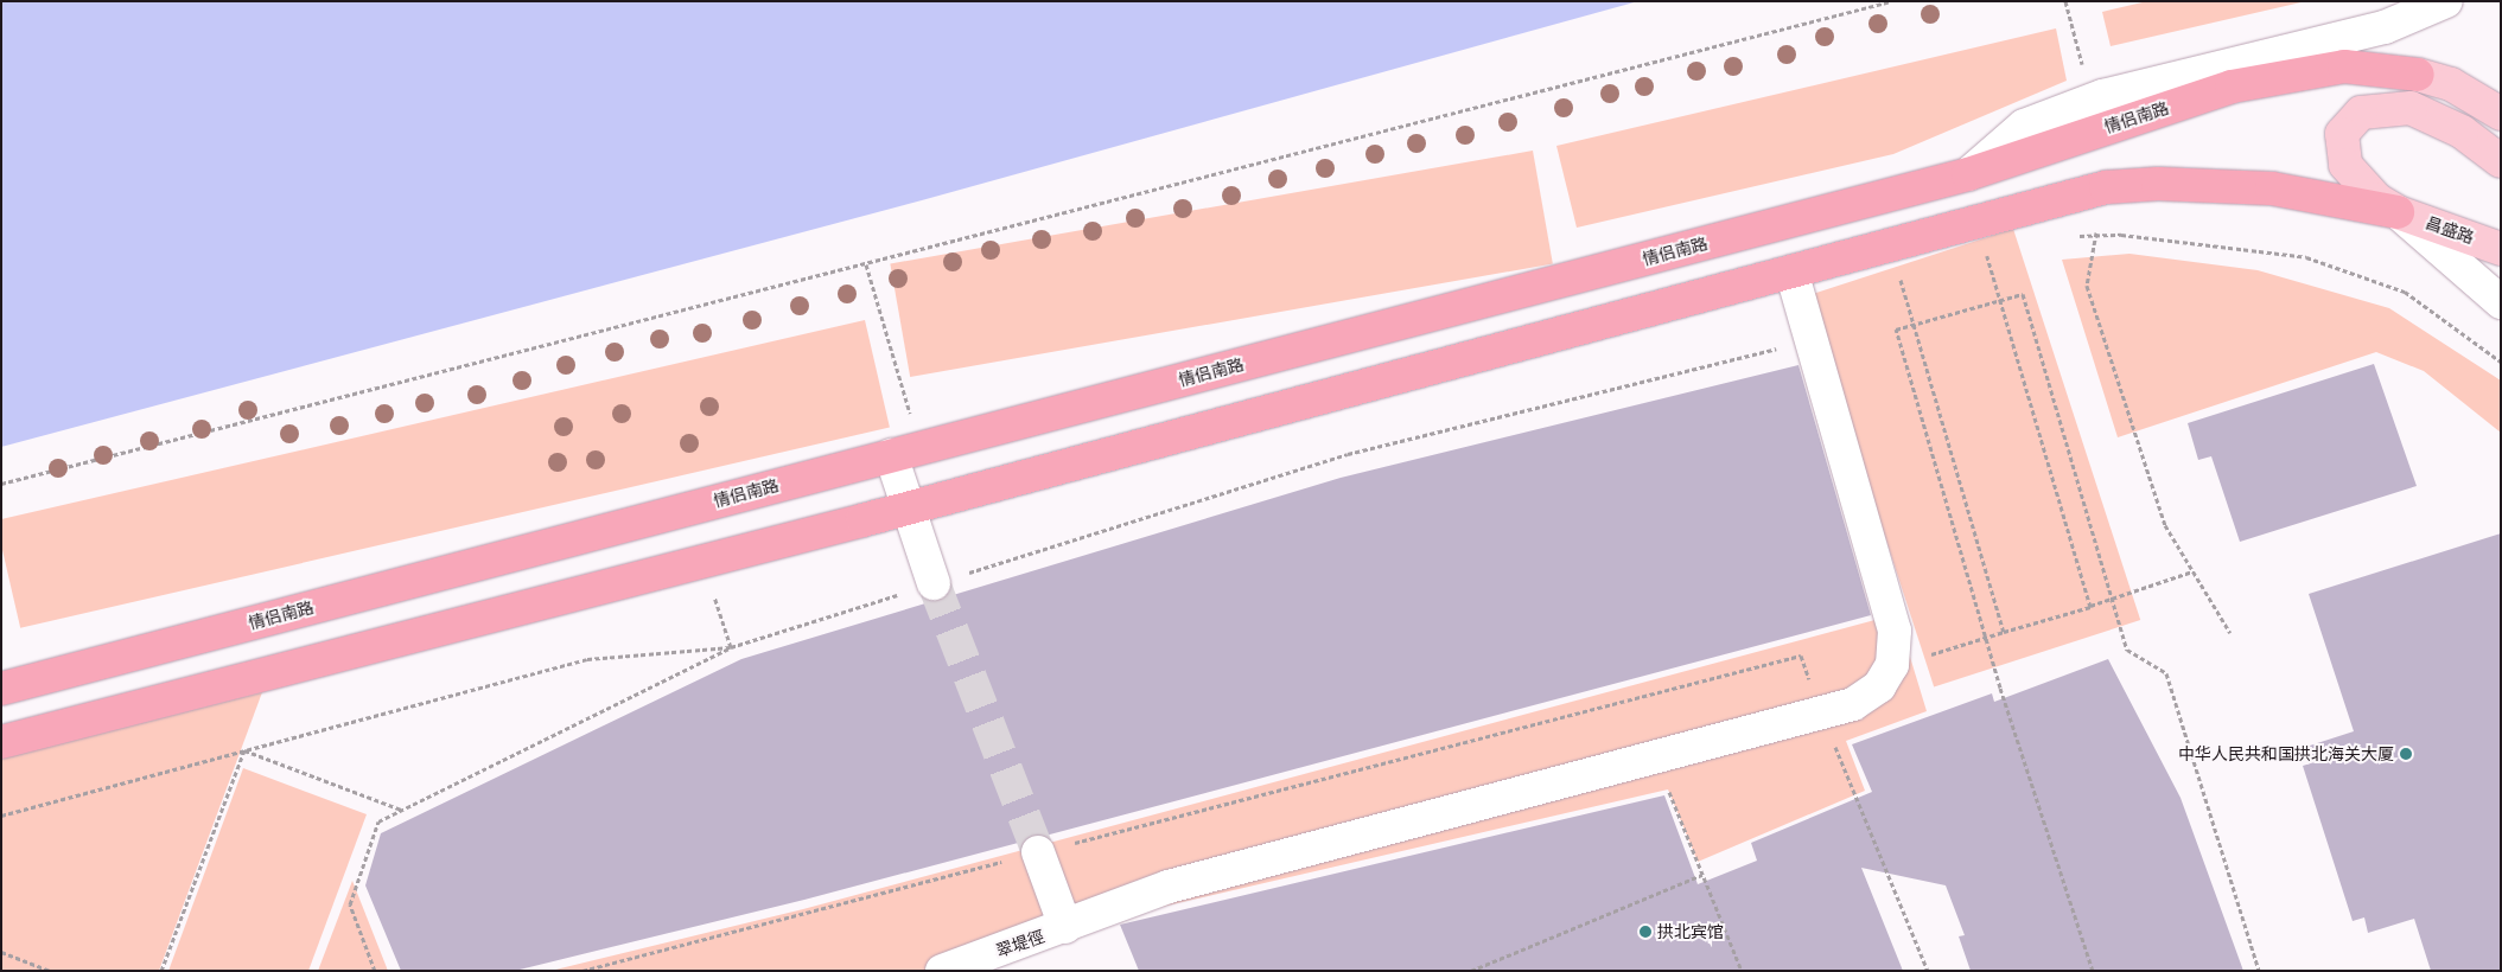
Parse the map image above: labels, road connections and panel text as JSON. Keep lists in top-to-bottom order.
{
  "streets": {
    "highway": ["情侣南路"],
    "main road": ["昌盛路"],
    "street": ["翠堤徑"]
  },
  "places": ["中华人民共和国拱北海关大厦", "拱北宾馆"]
}
